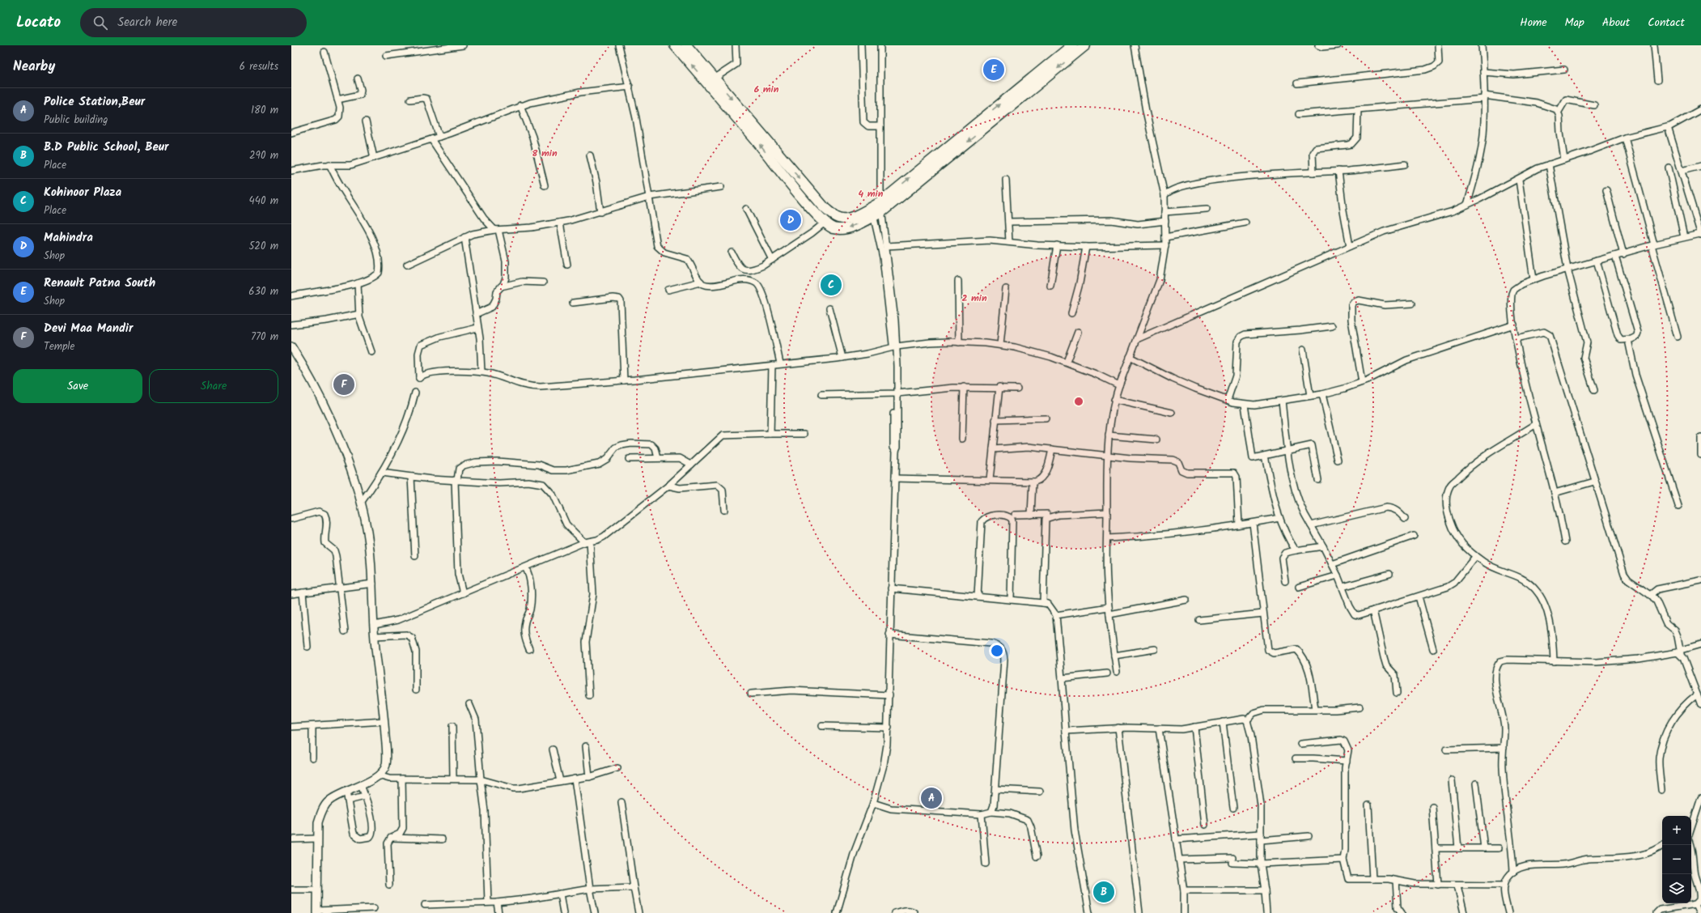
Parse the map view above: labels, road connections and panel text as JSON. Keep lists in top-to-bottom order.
{
  "page": {
    "header": "Locato",
    "search": "Search here",
    "nav": [
      "Home",
      "Map",
      "About",
      "Contact"
    ],
    "heading": ["Nearby", "6 results"],
    "pins": [
      "E",
      "D",
      "C",
      "F",
      "A",
      "B"
    ],
    "list": [
      {
        "mark": "A",
        "name": "Police Station,Beur",
        "note": "Public building",
        "value": "180 m"
      },
      {
        "mark": "B",
        "name": "B.D Public School, Beur",
        "note": "Place",
        "value": "290 m"
      },
      {
        "mark": "C",
        "name": "Kohinoor Plaza",
        "note": "Place",
        "value": "440 m"
      },
      {
        "mark": "D",
        "name": "Mahindra",
        "note": "Shop",
        "value": "520 m"
      },
      {
        "mark": "E",
        "name": "Renault Patna South",
        "note": "Shop",
        "value": "630 m"
      },
      {
        "mark": "F",
        "name": "Devi Maa Mandir",
        "note": "Temple",
        "value": "770 m"
      }
    ],
    "buttons": ["Save", "Share"],
    "map_buttons": ["+", "−"]
  },
  "rings": [
    "6 min",
    "8 min",
    "4 min",
    "2 min"
  ]
}
